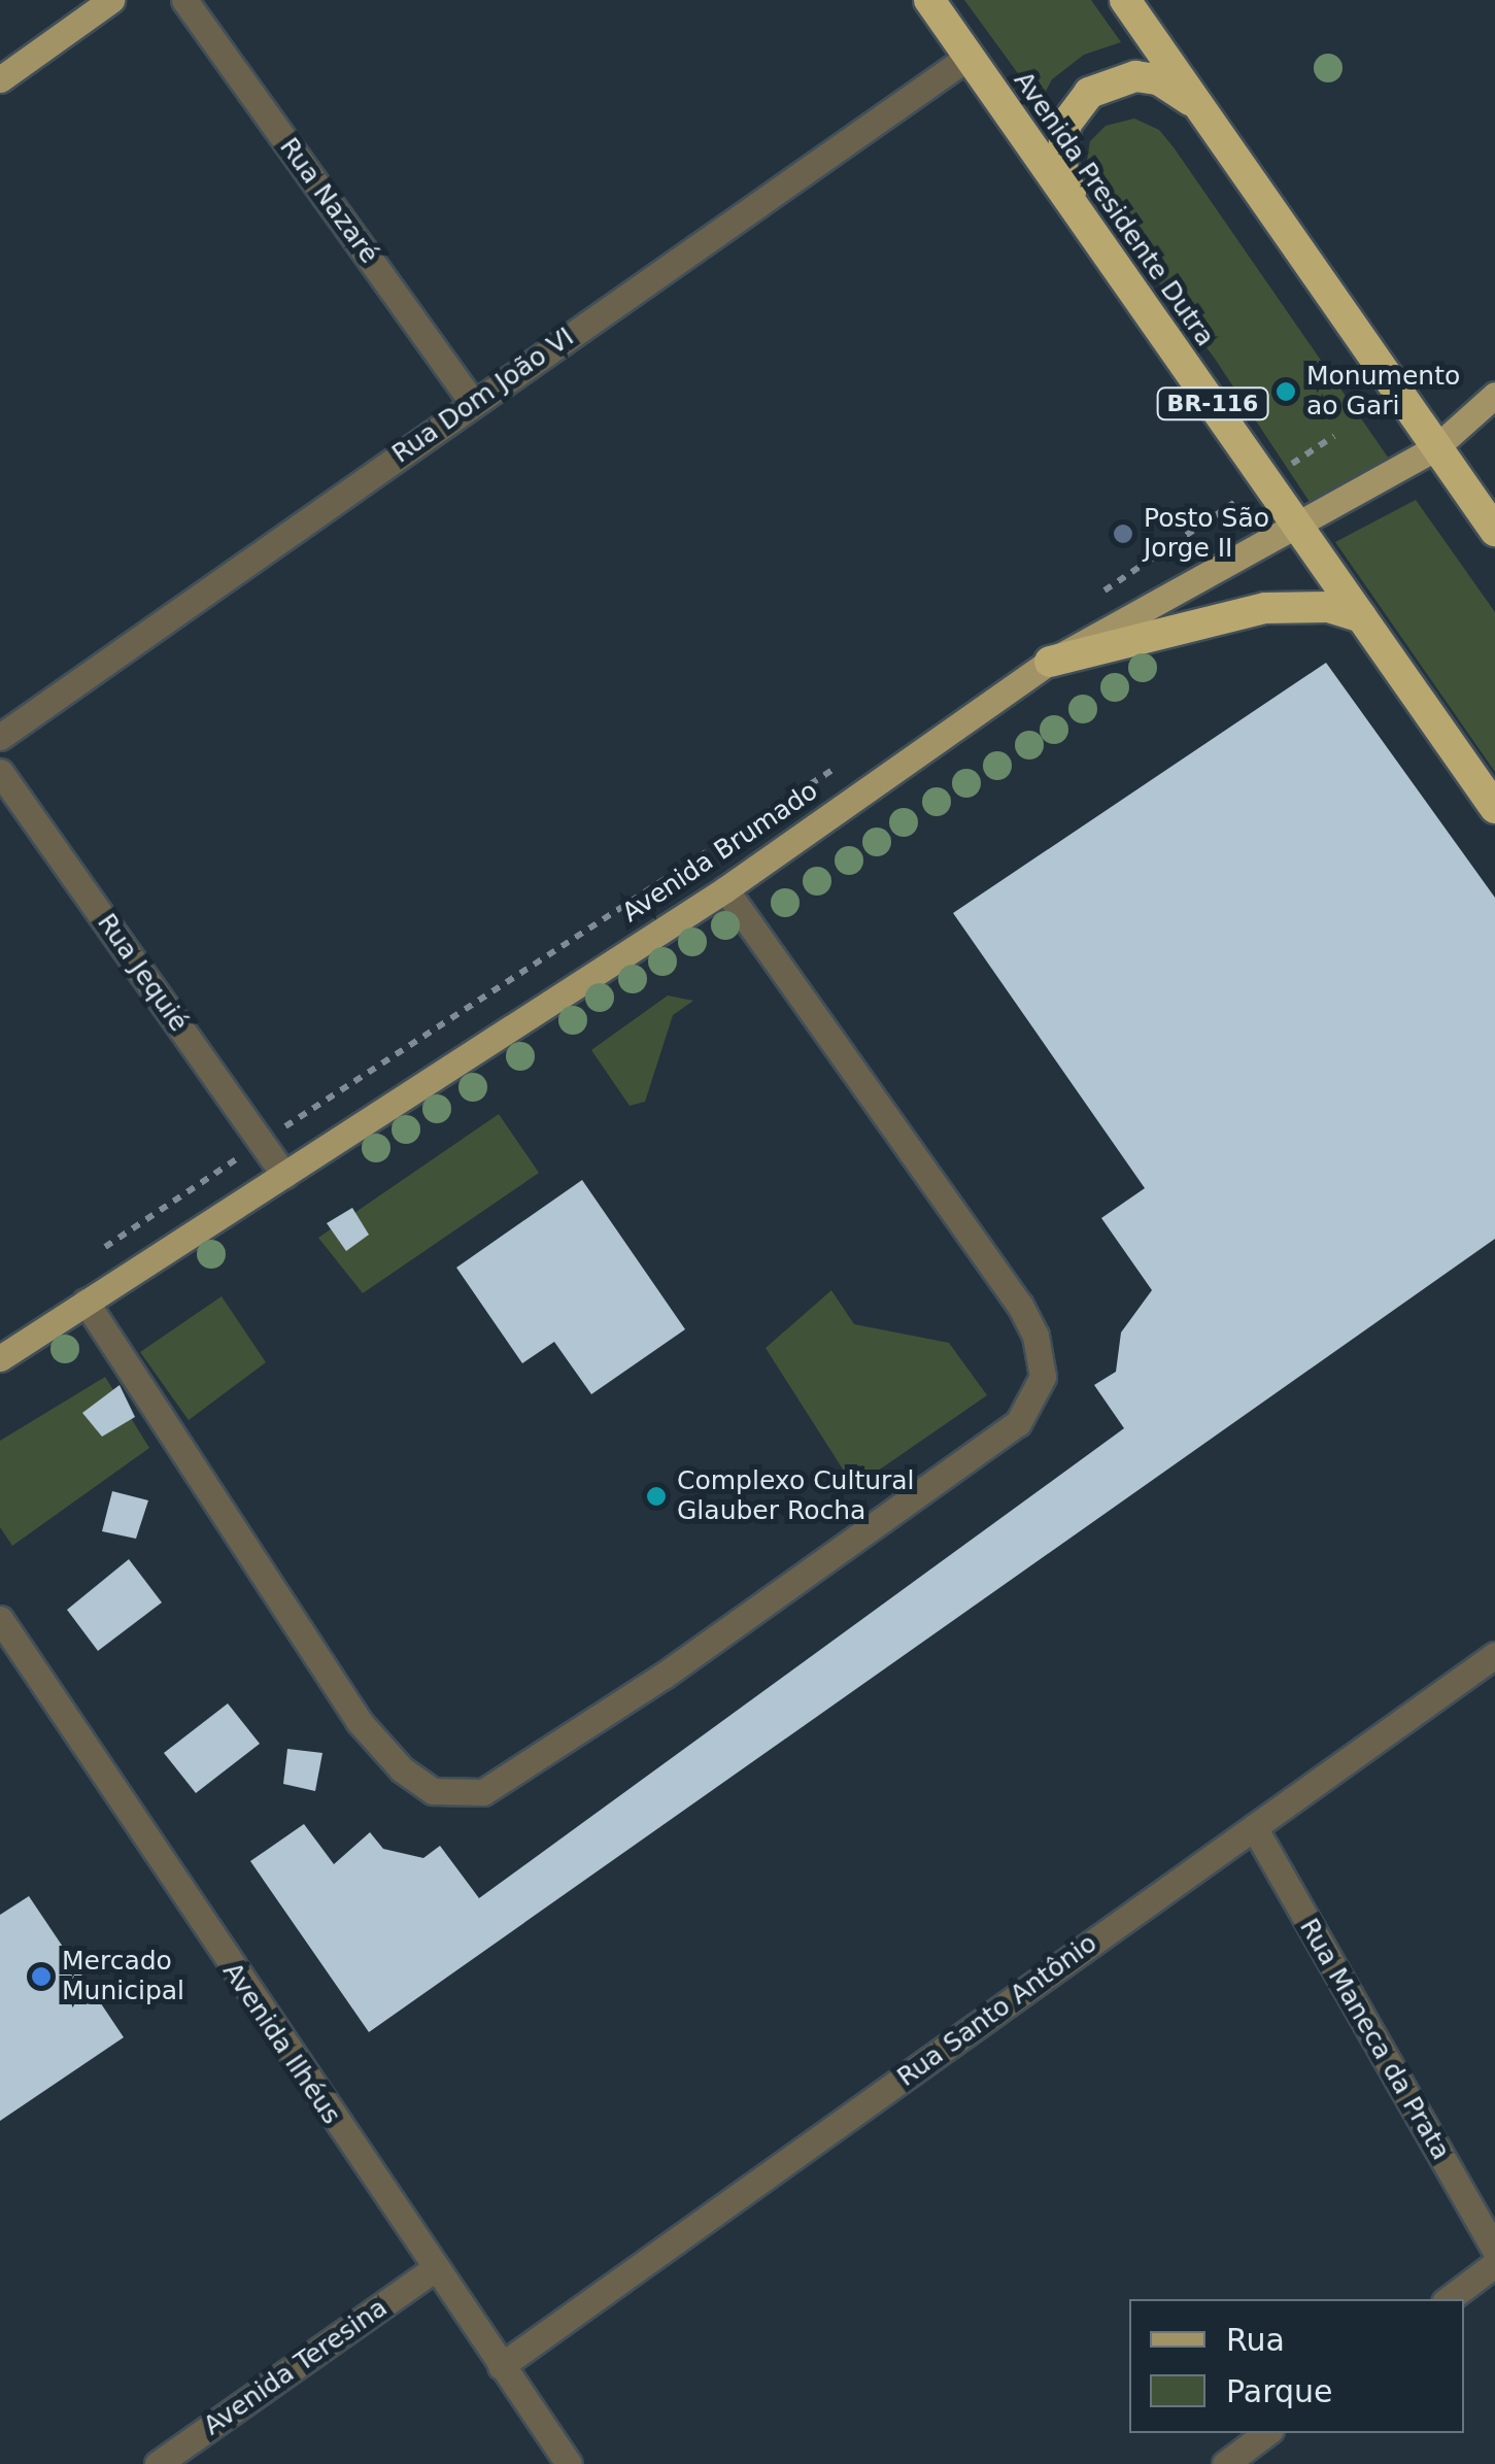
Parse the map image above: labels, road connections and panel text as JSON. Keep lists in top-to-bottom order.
{
  "streets": {
    "highway": ["Avenida Presidente Dutra", "BR-116"],
    "main road": ["Avenida Brumado"],
    "street": [
      "Rua Nazaré",
      "Rua Dom João VI",
      "Rua Jequié",
      "Rua Santo Antônio",
      "Rua Maneca da Prata",
      "Avenida Ilhéus",
      "Avenida Teresina"
    ]
  },
  "crossings": [
    ["Rua Nazaré", "Rua Dom João VI"],
    ["Avenida Presidente Dutra", "Rua Dom João VI"],
    ["Avenida Presidente Dutra", "Avenida Brumado"],
    ["Avenida Brumado", "Rua Jequié"],
    ["Rua Santo Antônio", "Rua Maneca da Prata"],
    ["Rua Santo Antônio", "Avenida Ilhéus"],
    ["Avenida Ilhéus", "Avenida Teresina"]
  ],
  "places": [
    "Monumento ao Gari",
    "Posto São Jorge II",
    "Complexo Cultural Glauber Rocha",
    "Mercado Municipal"
  ],
  "legend": ["Rua", "Parque"]
}
